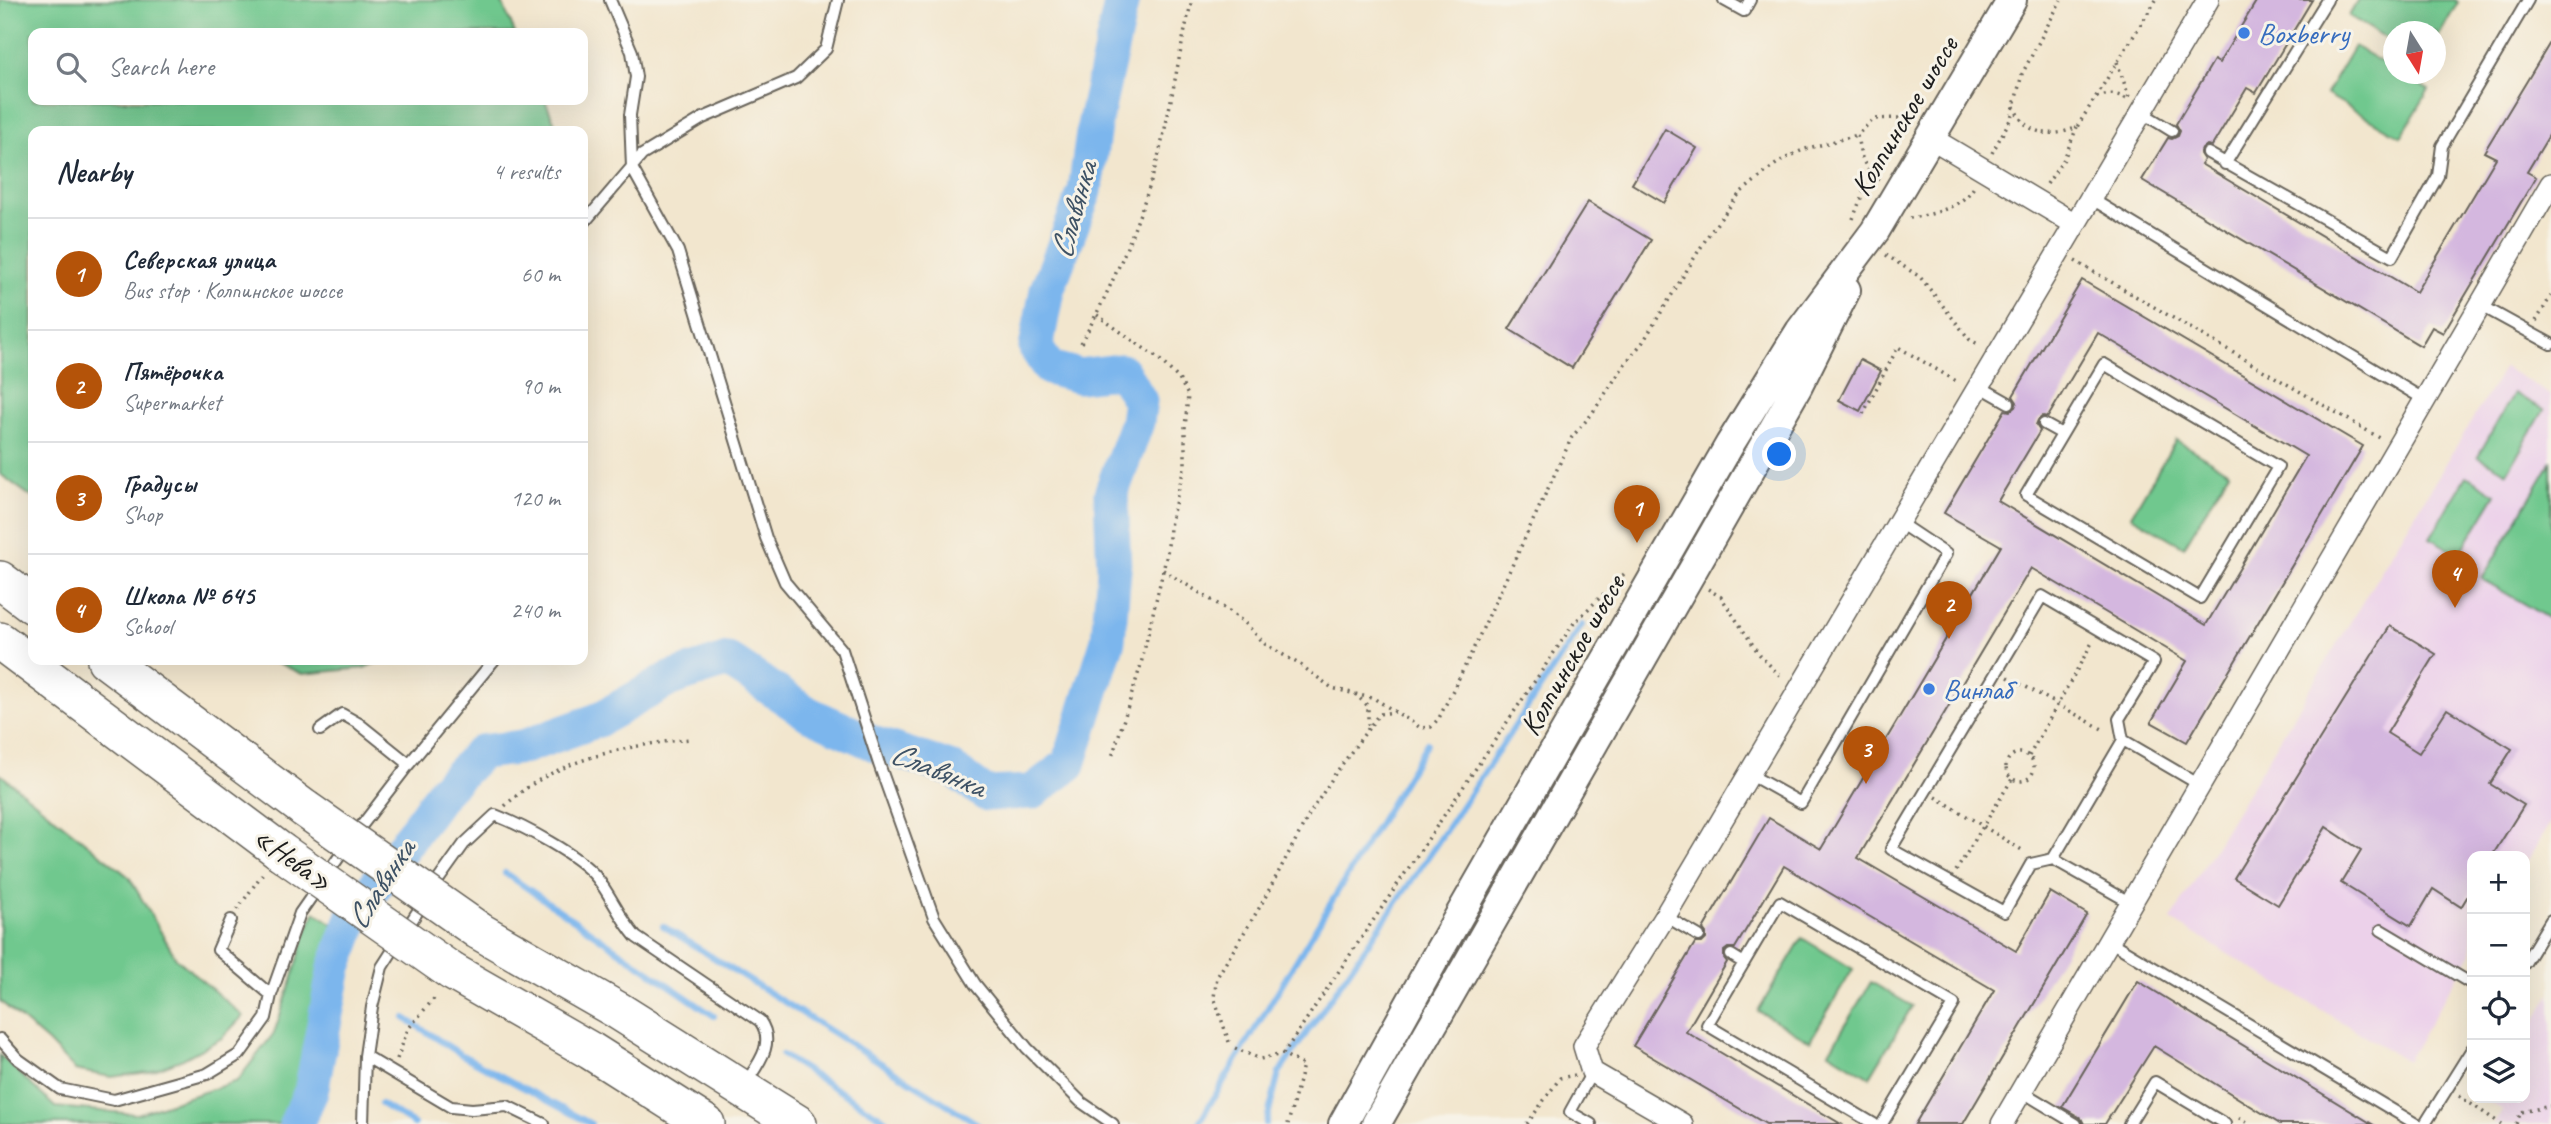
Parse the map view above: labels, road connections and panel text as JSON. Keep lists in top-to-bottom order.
{
  "streets": {
    "highway": ["«Нева»"],
    "main road": ["Колпинское шоссе"]
  },
  "water": ["Славянка"],
  "places": ["Boxberry", "Винлаб"],
  "north": "bottom",
  "page": {
    "search": "Search here",
    "heading": ["Nearby", "4 results"],
    "list": [
      {
        "mark": "1",
        "name": "Северская улица",
        "note": "Bus stop · Колпинское шоссе",
        "value": "60 m"
      },
      {
        "mark": "2",
        "name": "Пятёрочка",
        "note": "Supermarket",
        "value": "90 m"
      },
      {
        "mark": "3",
        "name": "Градусы",
        "note": "Shop",
        "value": "120 m"
      },
      {
        "mark": "4",
        "name": "Школа № 645",
        "note": "School",
        "value": "240 m"
      }
    ],
    "pins": [
      "1",
      "4",
      "2",
      "3"
    ],
    "map_buttons": ["+", "−"]
  }
}
